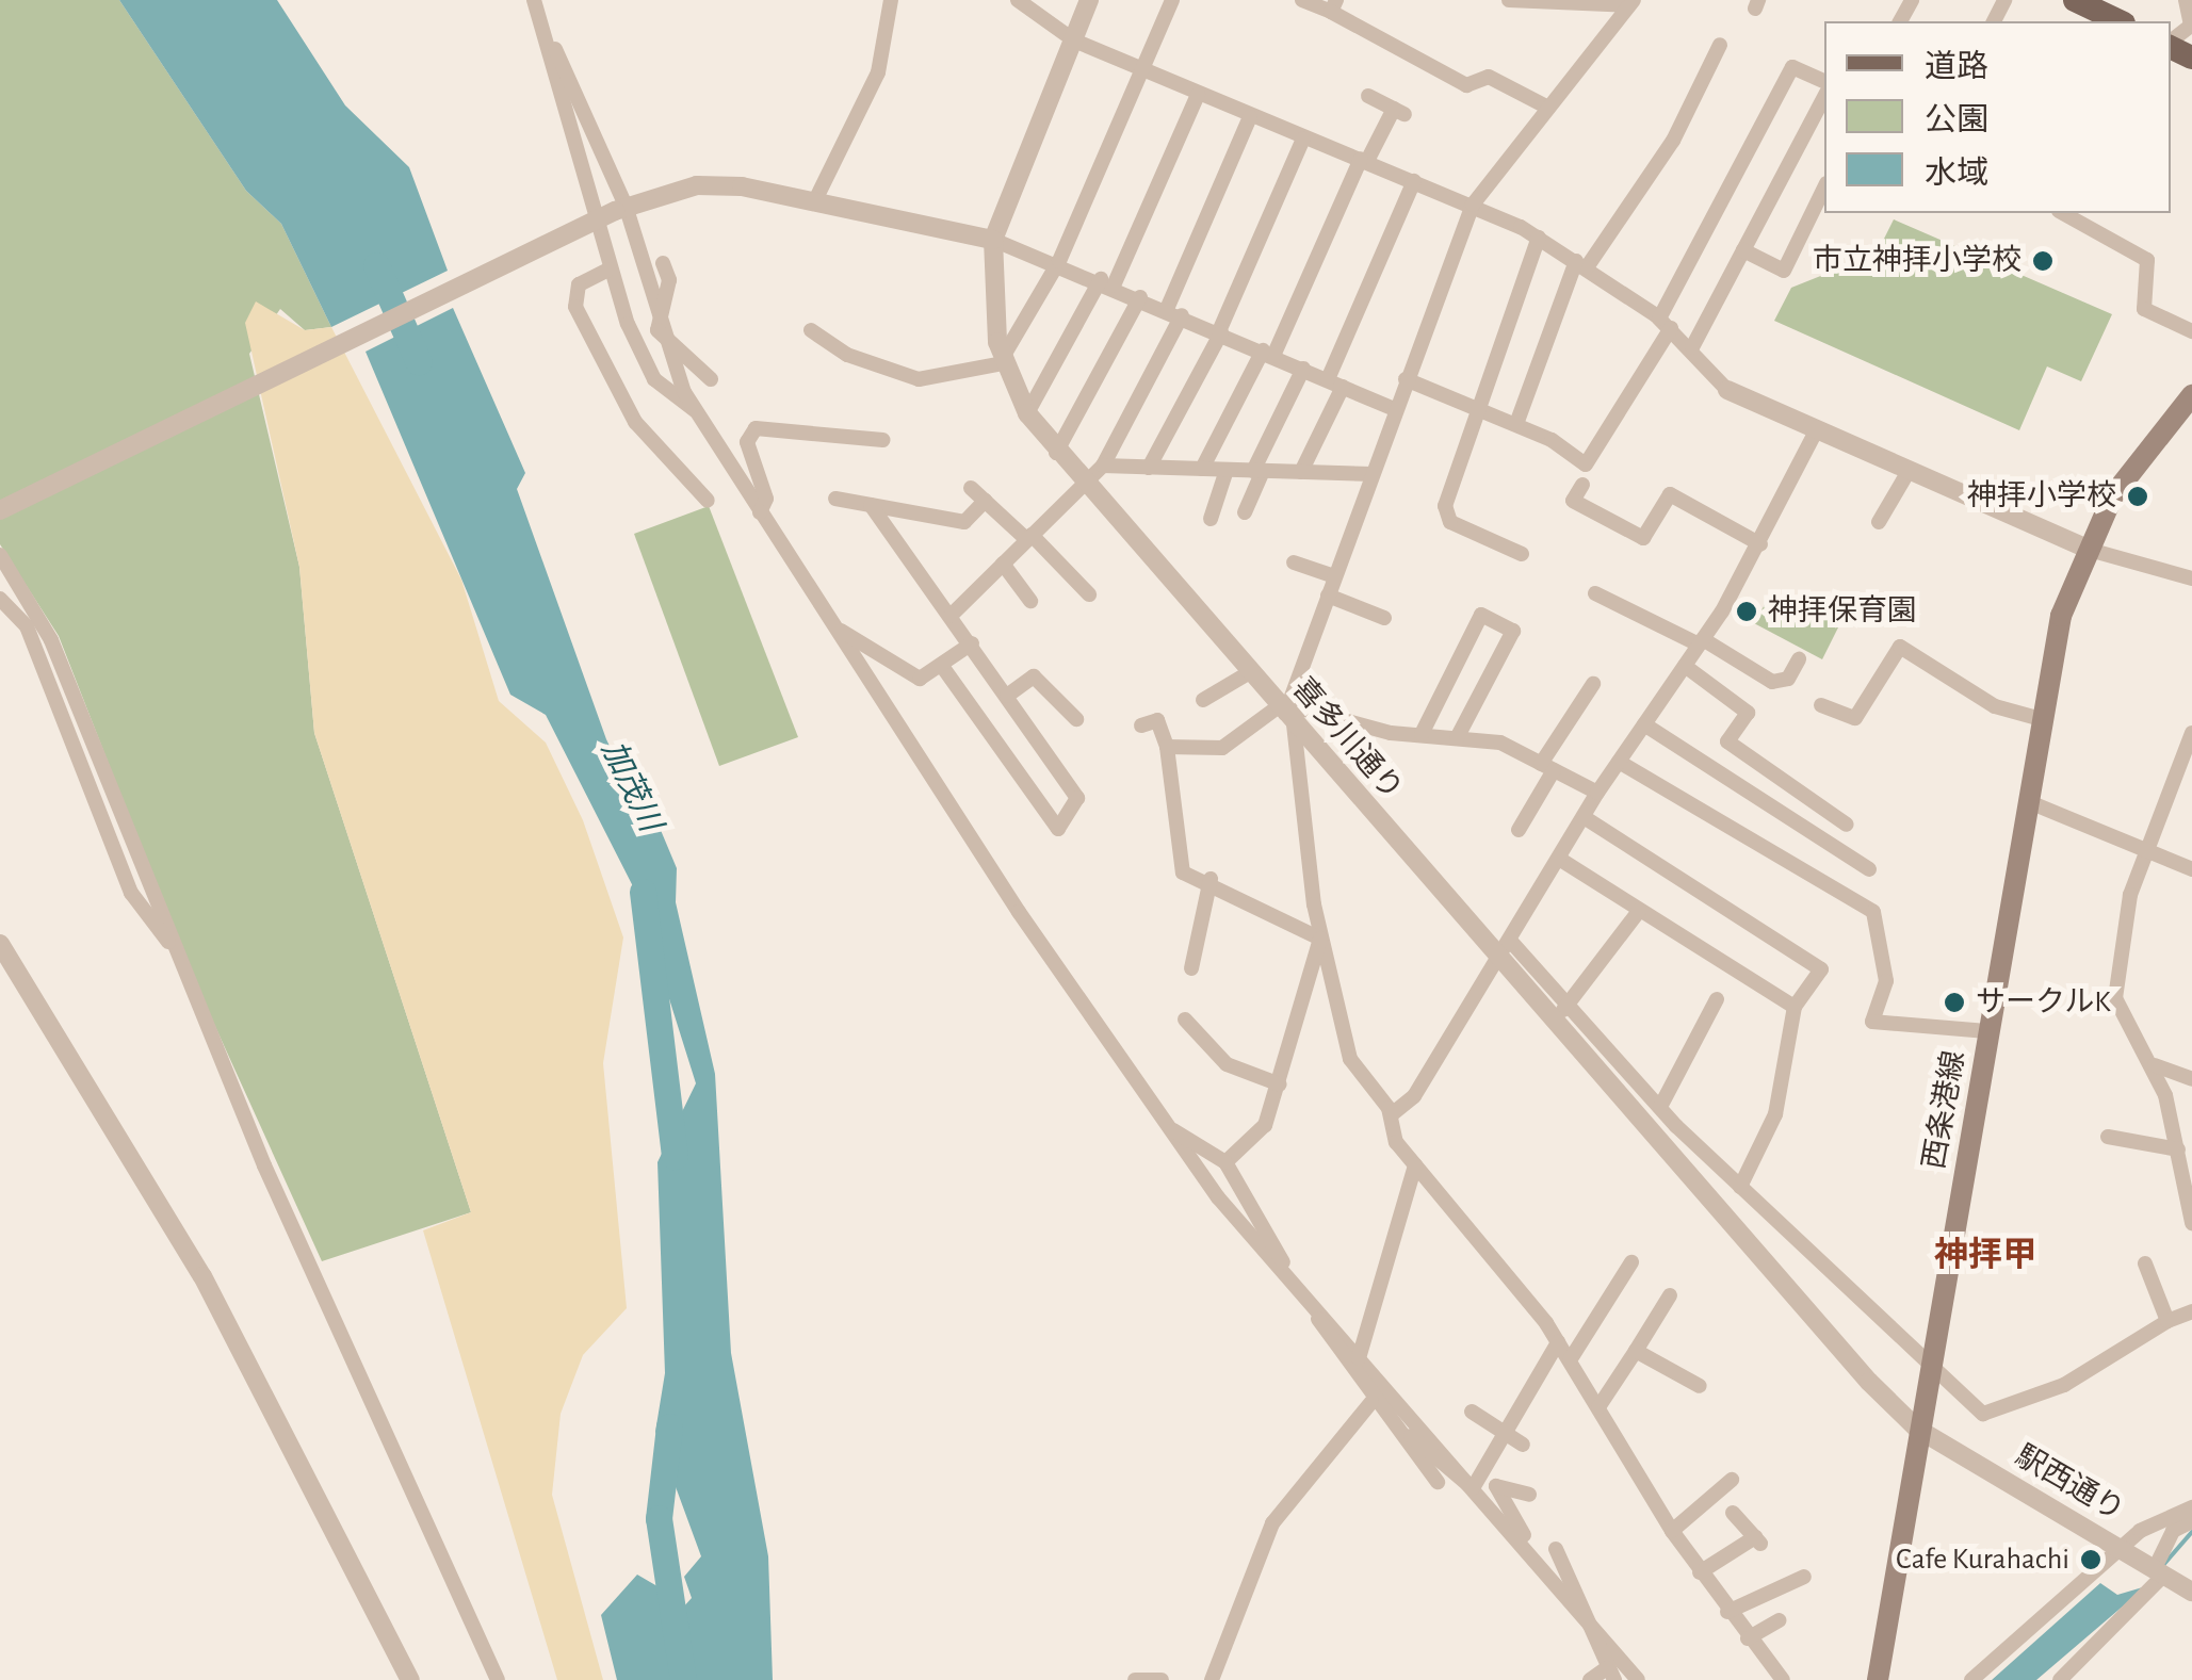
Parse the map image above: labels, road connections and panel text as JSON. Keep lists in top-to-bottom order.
{
  "streets": {
    "main road": ["西条港線"],
    "street": ["喜多川通り", "駅西通り"]
  },
  "crossings": [
    ["喜多川通り", "西条港線"],
    ["喜多川通り", "駅西通り"],
    ["西条港線", "駅西通り"]
  ],
  "districts": ["神拝甲"],
  "water": ["加茂川"],
  "places": [
    "市立神拝小学校",
    "神拝小学校",
    "神拝保育園",
    "サークルK",
    "Cafe Kurahachi"
  ],
  "legend": ["道路", "公園", "水域"]
}
